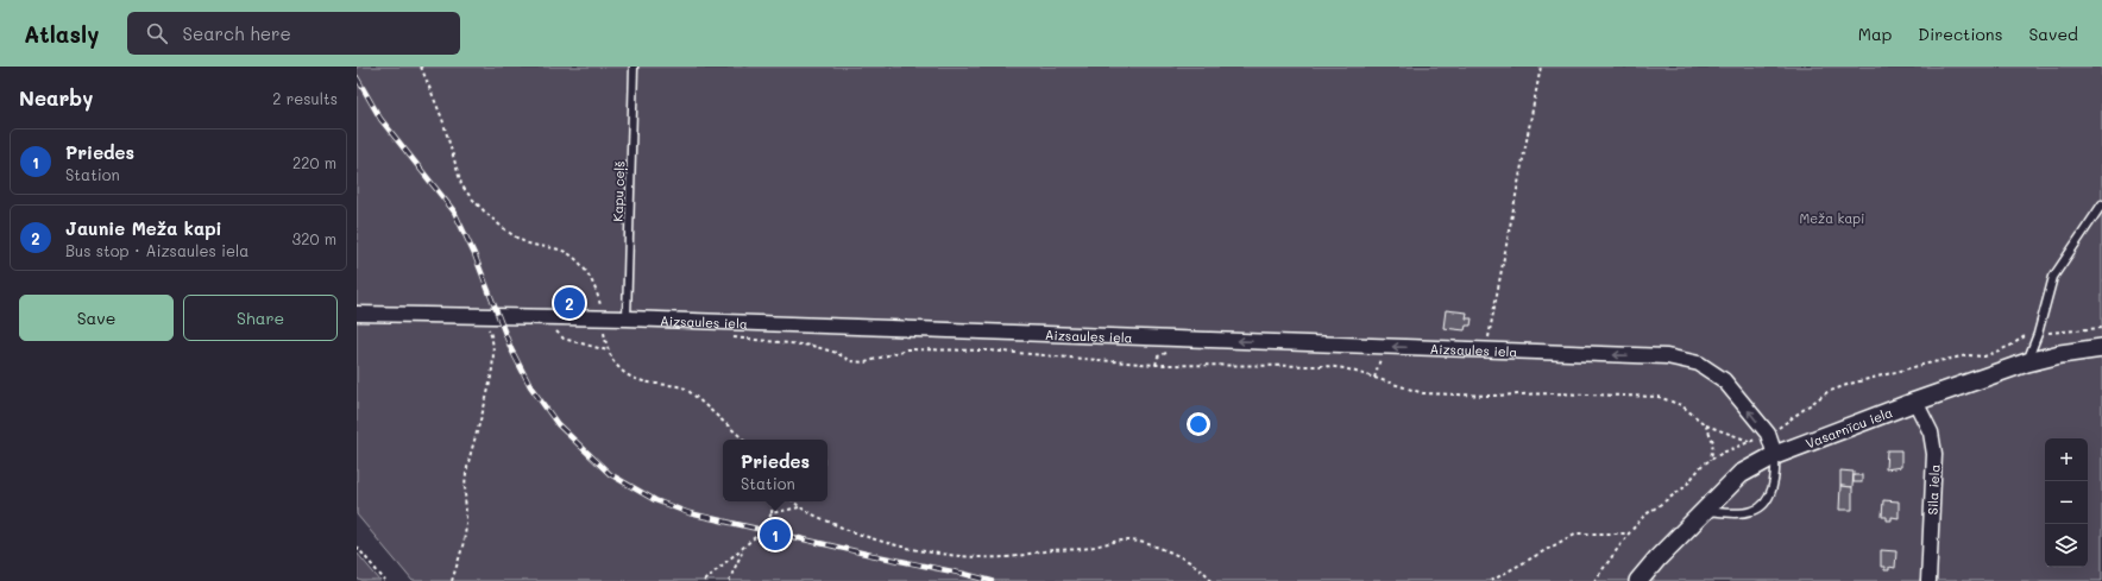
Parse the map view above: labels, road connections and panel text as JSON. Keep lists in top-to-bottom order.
{
  "streets": {
    "street": ["Aizsaules iela", "Vasarnīcu iela", "Sila iela"],
    "lane": ["Kapu ceļš"]
  },
  "crossings": [
    ["Kapu ceļš", "Aizsaules iela"],
    ["Aizsaules iela", "Vasarnīcu iela"],
    ["Vasarnīcu iela", "Sila iela"]
  ],
  "one_way": ["Aizsaules iela"],
  "parks": ["Meža kapi"],
  "page": {
    "header": "Atlasly",
    "search": "Search here",
    "nav": ["Map", "Directions", "Saved"],
    "heading": ["Nearby", "2 results"],
    "list": [
      {
        "mark": "1",
        "name": "Priedes",
        "note": "Station",
        "value": "220 m"
      },
      {
        "mark": "2",
        "name": "Jaunie Meža kapi",
        "note": "Bus stop · Aizsaules iela",
        "value": "320 m"
      }
    ],
    "buttons": ["Save", "Share"],
    "pins": ["2", "1"],
    "map_buttons": ["+", "−"],
    "popup": ["Priedes", "Station"]
  }
}
